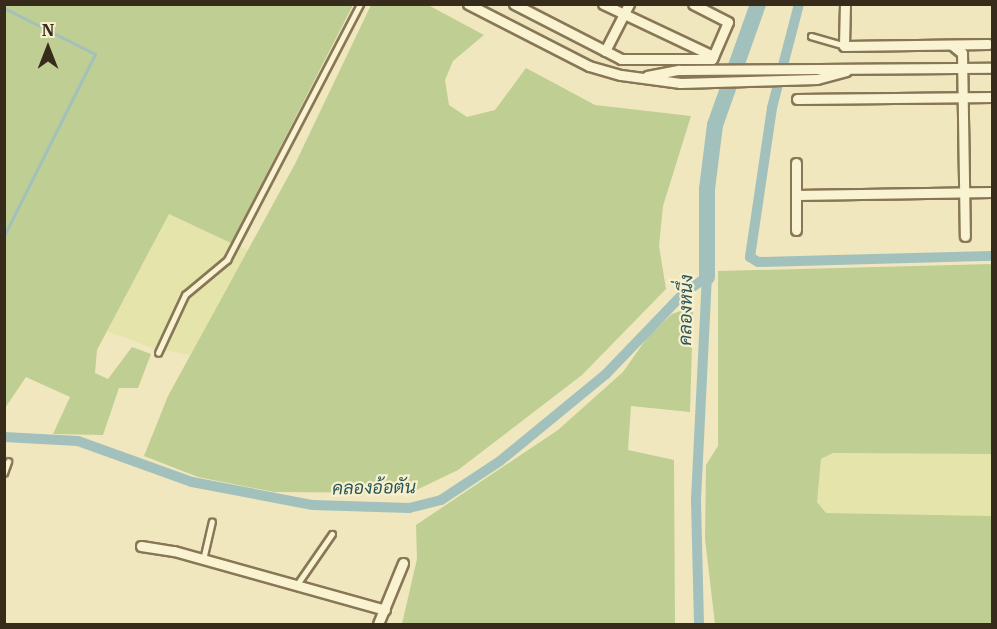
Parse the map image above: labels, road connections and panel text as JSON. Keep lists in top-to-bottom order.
{
  "water": ["คลองหนึ่ง", "คลองอ้อตัน"],
  "north": "top"
}
